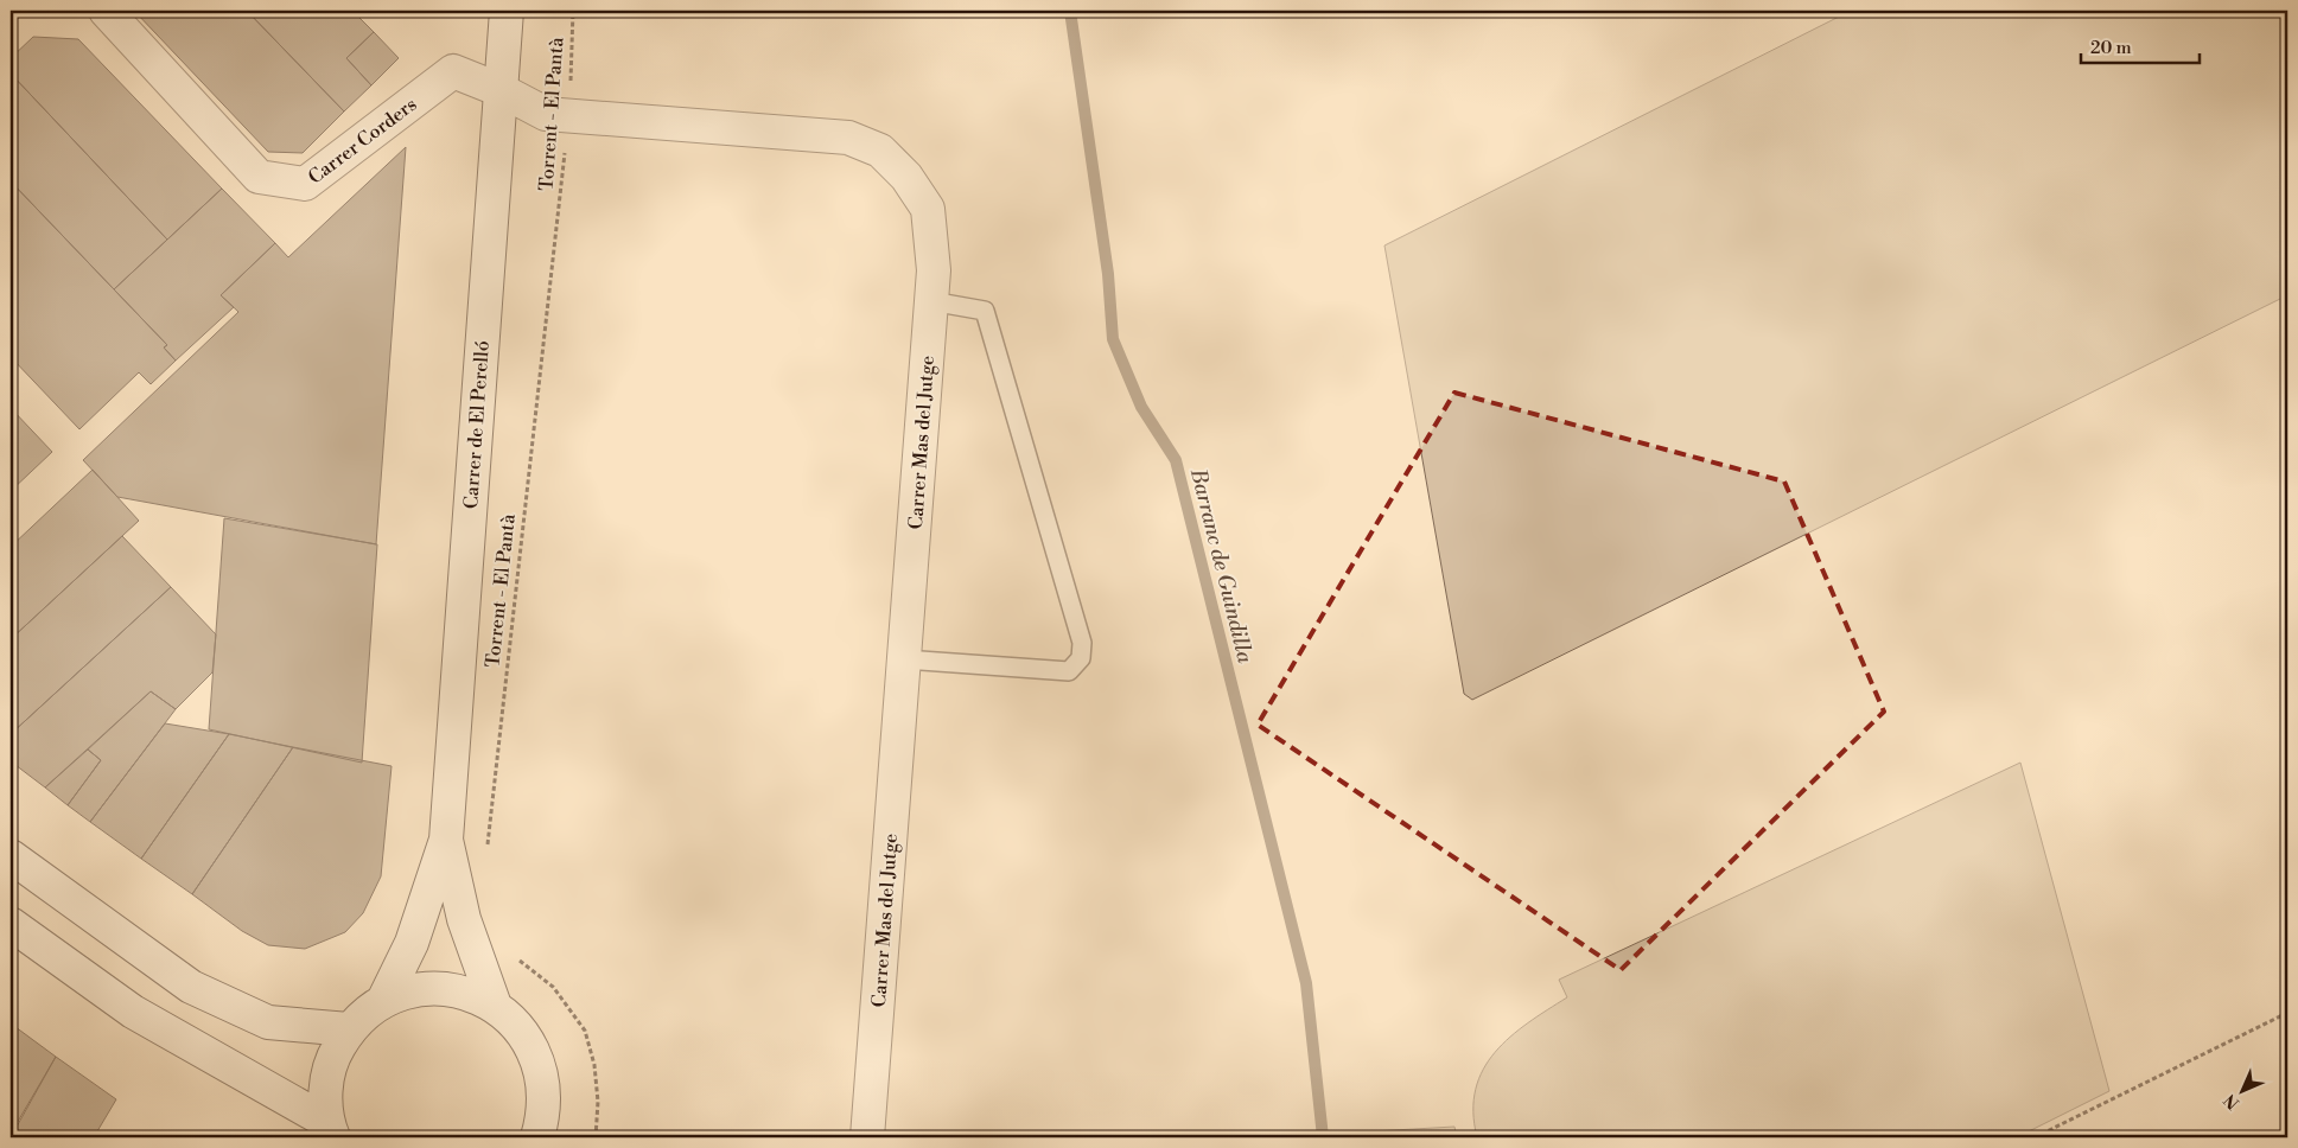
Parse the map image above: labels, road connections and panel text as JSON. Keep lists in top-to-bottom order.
{
  "streets": {
    "street": ["Carrer Corders", "Carrer de El Perelló", "Carrer Mas del Jutge"],
    "path": ["Torrent - El Pantà"]
  },
  "crossings": [
    ["Torrent - El Pantà", "Carrer Mas del Jutge"],
    ["Carrer Corders", "Carrer de El Perelló"],
    ["Carrer Corders", "Carrer Mas del Jutge"],
    ["Carrer de El Perelló", "Carrer Mas del Jutge"]
  ],
  "water": ["Barranc de Guindilla"],
  "scale_bar": "20 m",
  "north": "bottom left"
}
